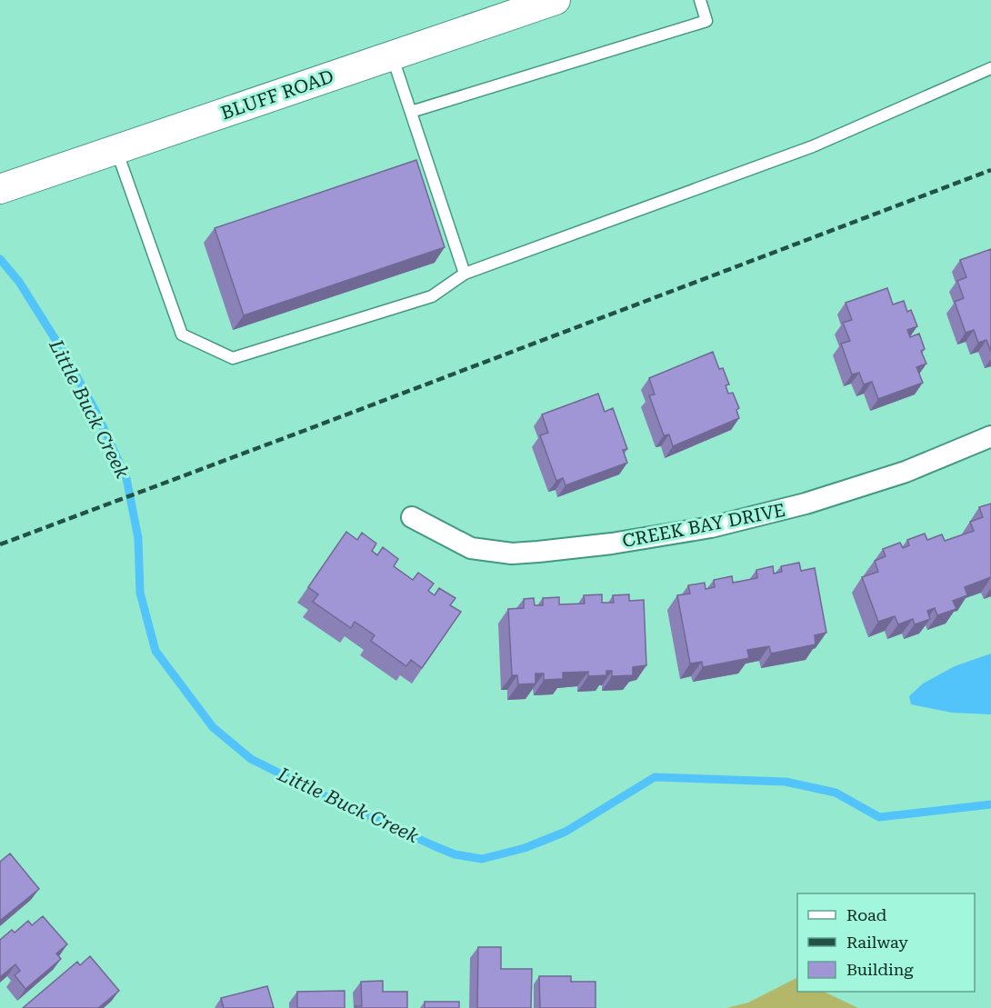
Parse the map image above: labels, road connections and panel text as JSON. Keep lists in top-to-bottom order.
{
  "streets": {
    "main road": ["BLUFF ROAD"],
    "street": ["CREEK BAY DRIVE"]
  },
  "water": ["Little Buck Creek"],
  "legend": ["Road", "Railway", "Building"]
}
